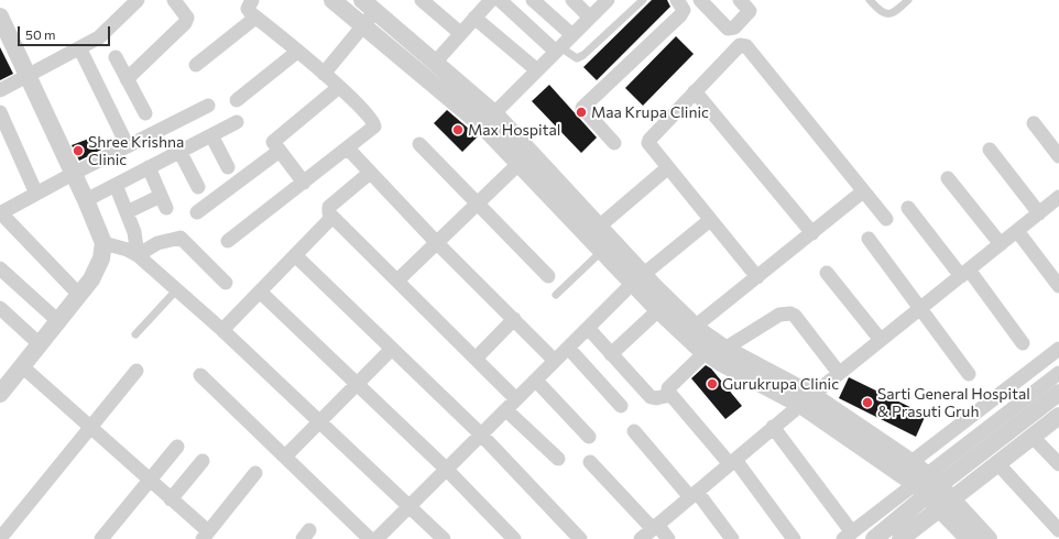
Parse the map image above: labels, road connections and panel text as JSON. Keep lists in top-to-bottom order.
{
  "places": [
    "Maa Krupa Clinic",
    "Max Hospital",
    "Shree Krishna Clinic",
    "Gurukrupa Clinic",
    "Sarti General Hospital & Prasuti Gruh"
  ],
  "scale_bar": "50 m"
}
